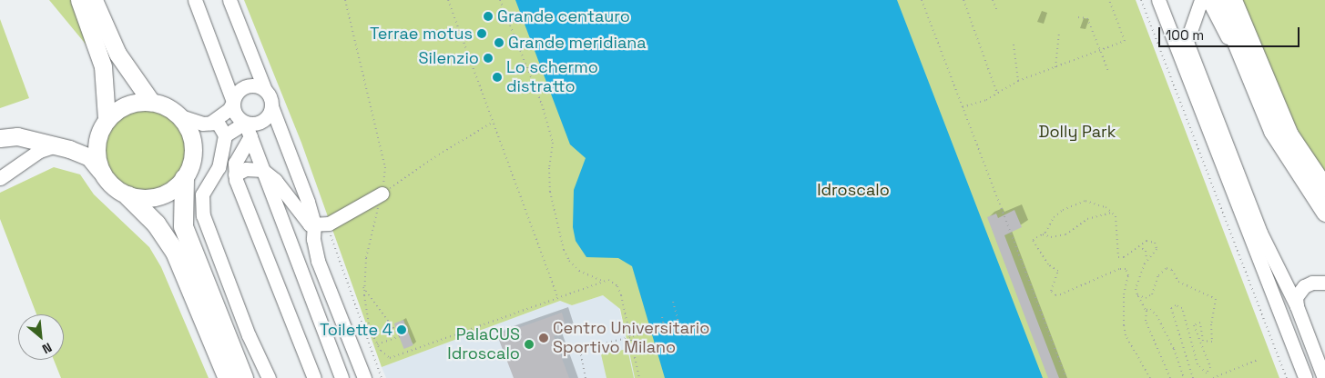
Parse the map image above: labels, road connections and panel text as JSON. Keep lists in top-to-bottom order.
{
  "parks": ["Dolly Park", "Idroscalo"],
  "places": [
    "Grande centauro",
    "Terrae motus",
    "Grande meridiana",
    "Silenzio",
    "Lo schermo distratto",
    "Toilette 4",
    "Centro Universitario Sportivo Milano",
    "PalaCUS Idroscalo"
  ],
  "scale_bar": "100 m",
  "north": "bottom right"
}
